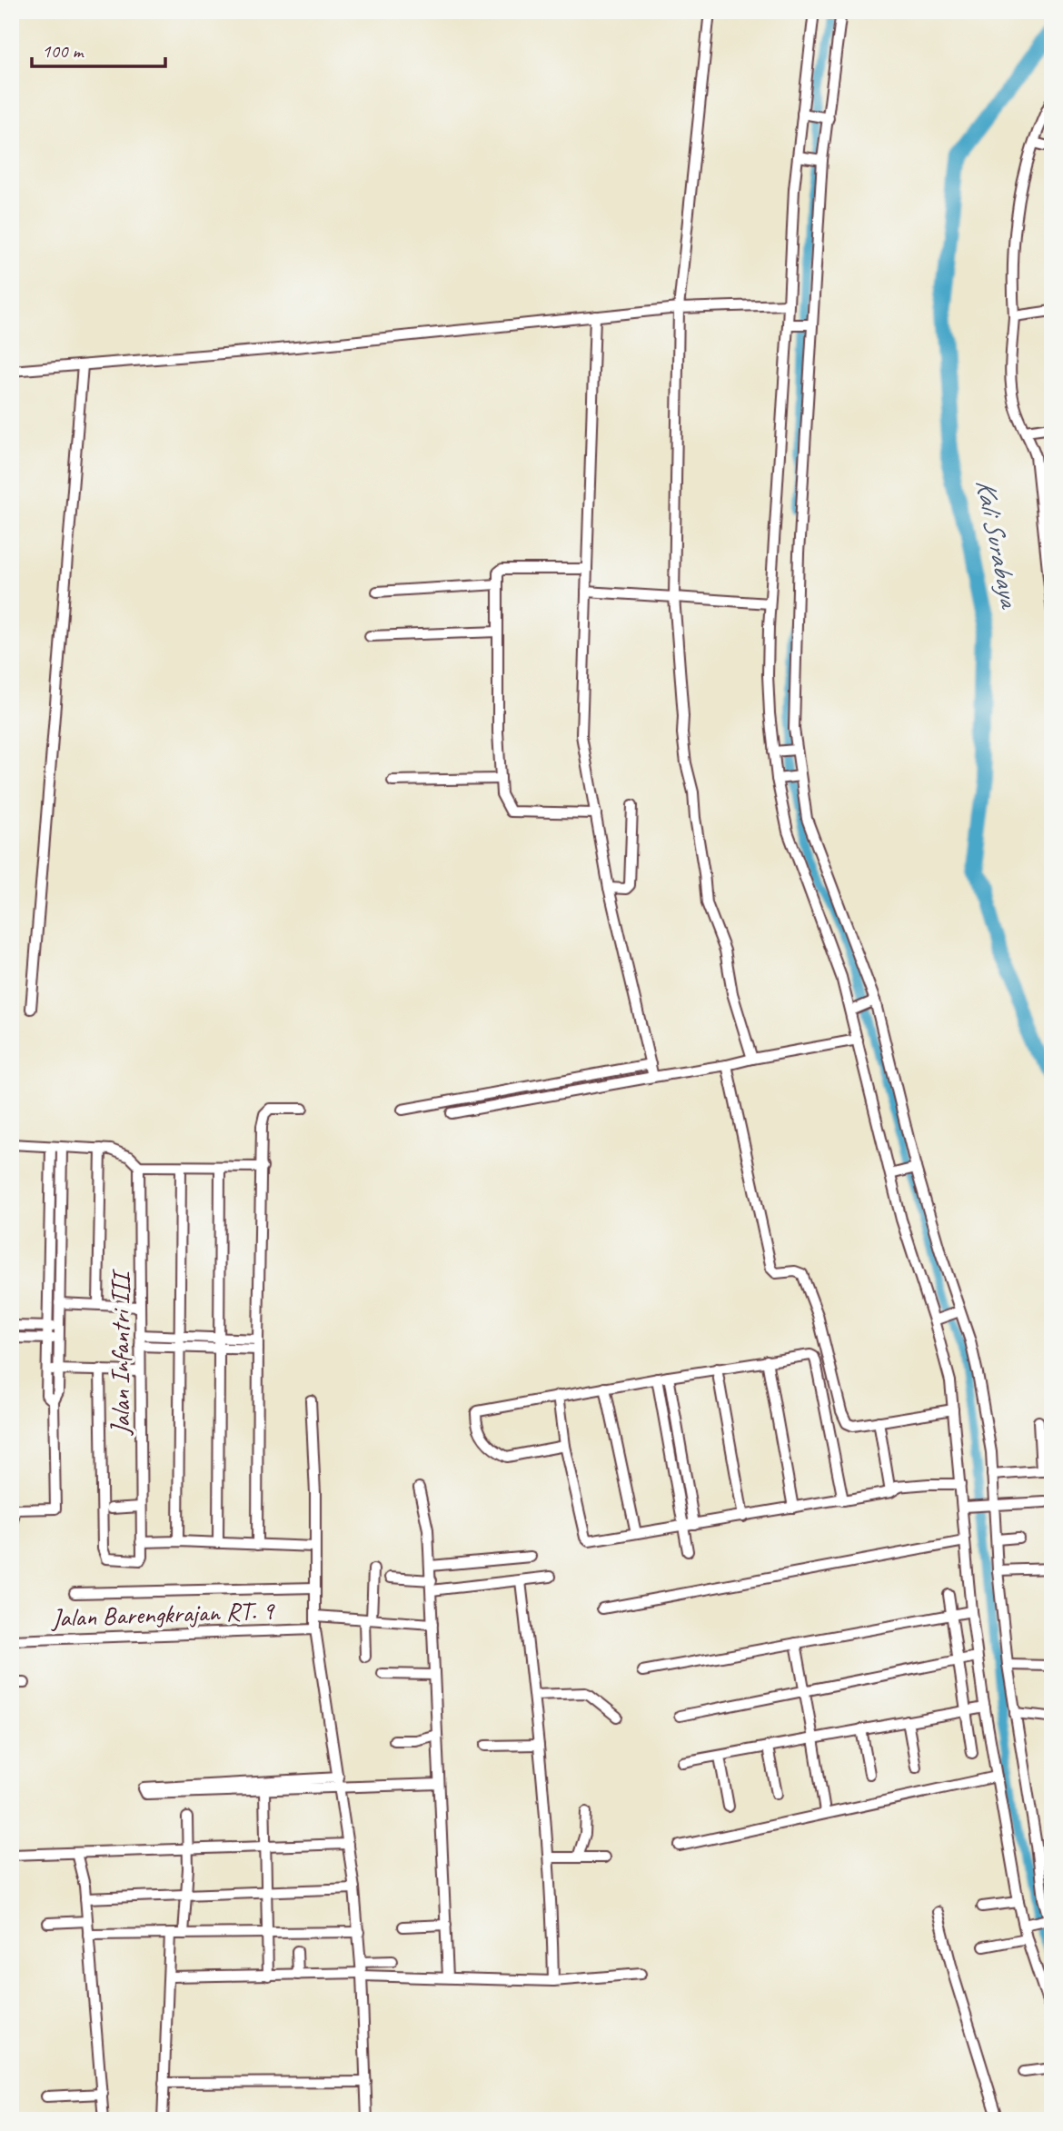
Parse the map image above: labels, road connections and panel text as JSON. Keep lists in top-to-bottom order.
{
  "streets": {
    "street": ["Jalan Infantri III", "Jalan Barengkrajan RT. 9"]
  },
  "water": ["Kali Surabaya"],
  "scale_bar": "100 m"
}
